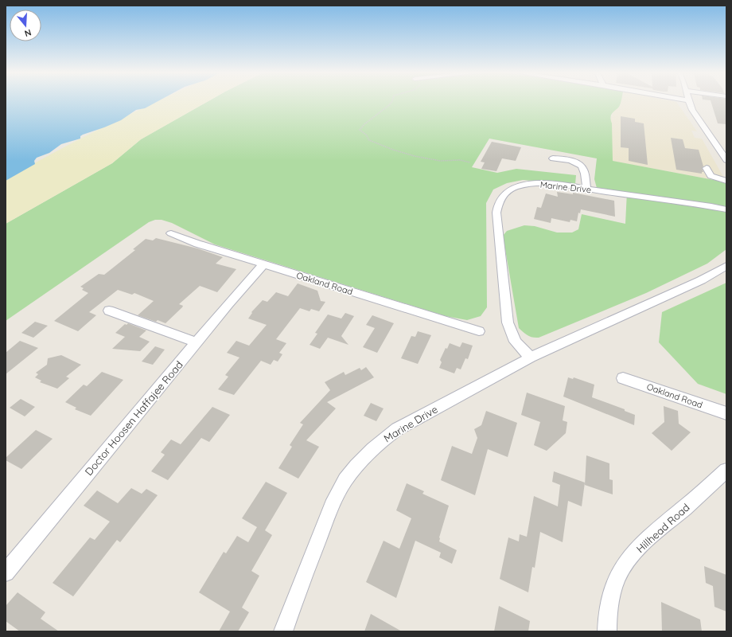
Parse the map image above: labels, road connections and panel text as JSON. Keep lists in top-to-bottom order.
{
  "streets": {
    "street": [
      "Marine Drive",
      "Oakland Road",
      "Doctor Hoosen Haffajee Road",
      "Hillhead Road"
    ]
  },
  "crossings": [
    ["Oakland Road", "Doctor Hoosen Haffajee Road"]
  ],
  "north": "bottom"
}
